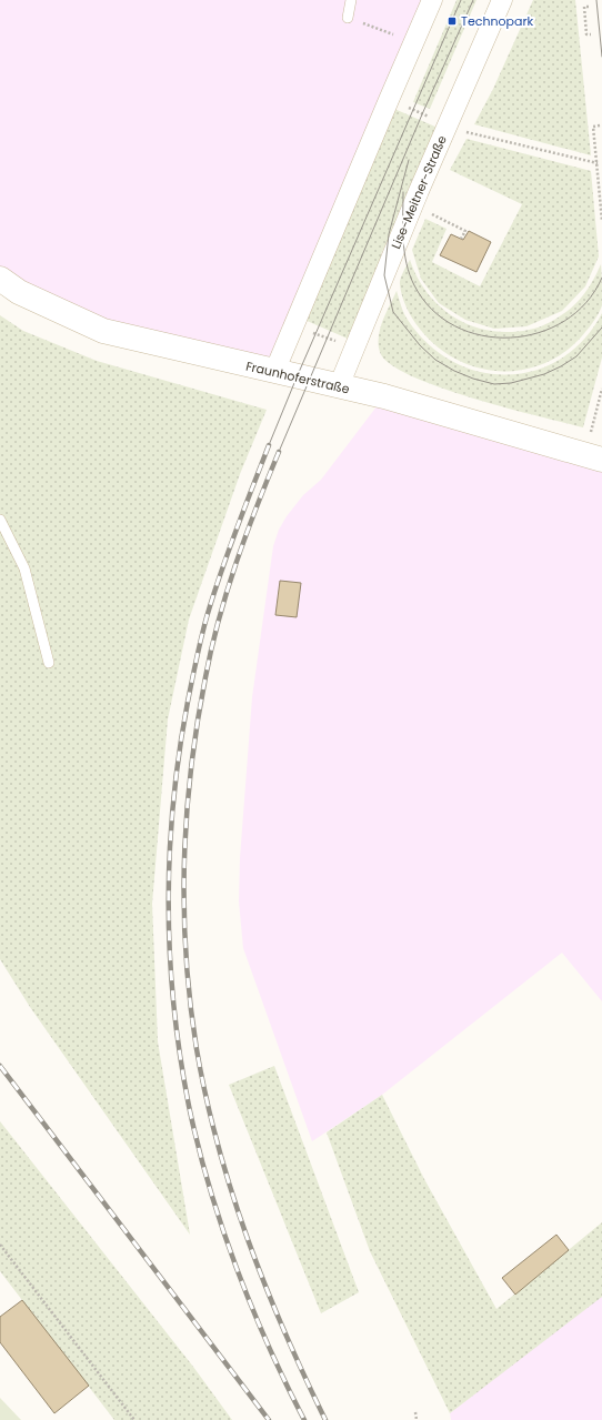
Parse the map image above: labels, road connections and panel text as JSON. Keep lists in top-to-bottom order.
{
  "streets": {
    "main road": ["Fraunhoferstraße"],
    "street": ["Lise-Meitner-Straße"]
  },
  "crossings": [
    ["Lise-Meitner-Straße", "Fraunhoferstraße"]
  ],
  "places": {
    "transit": ["Technopark"]
  }
}
